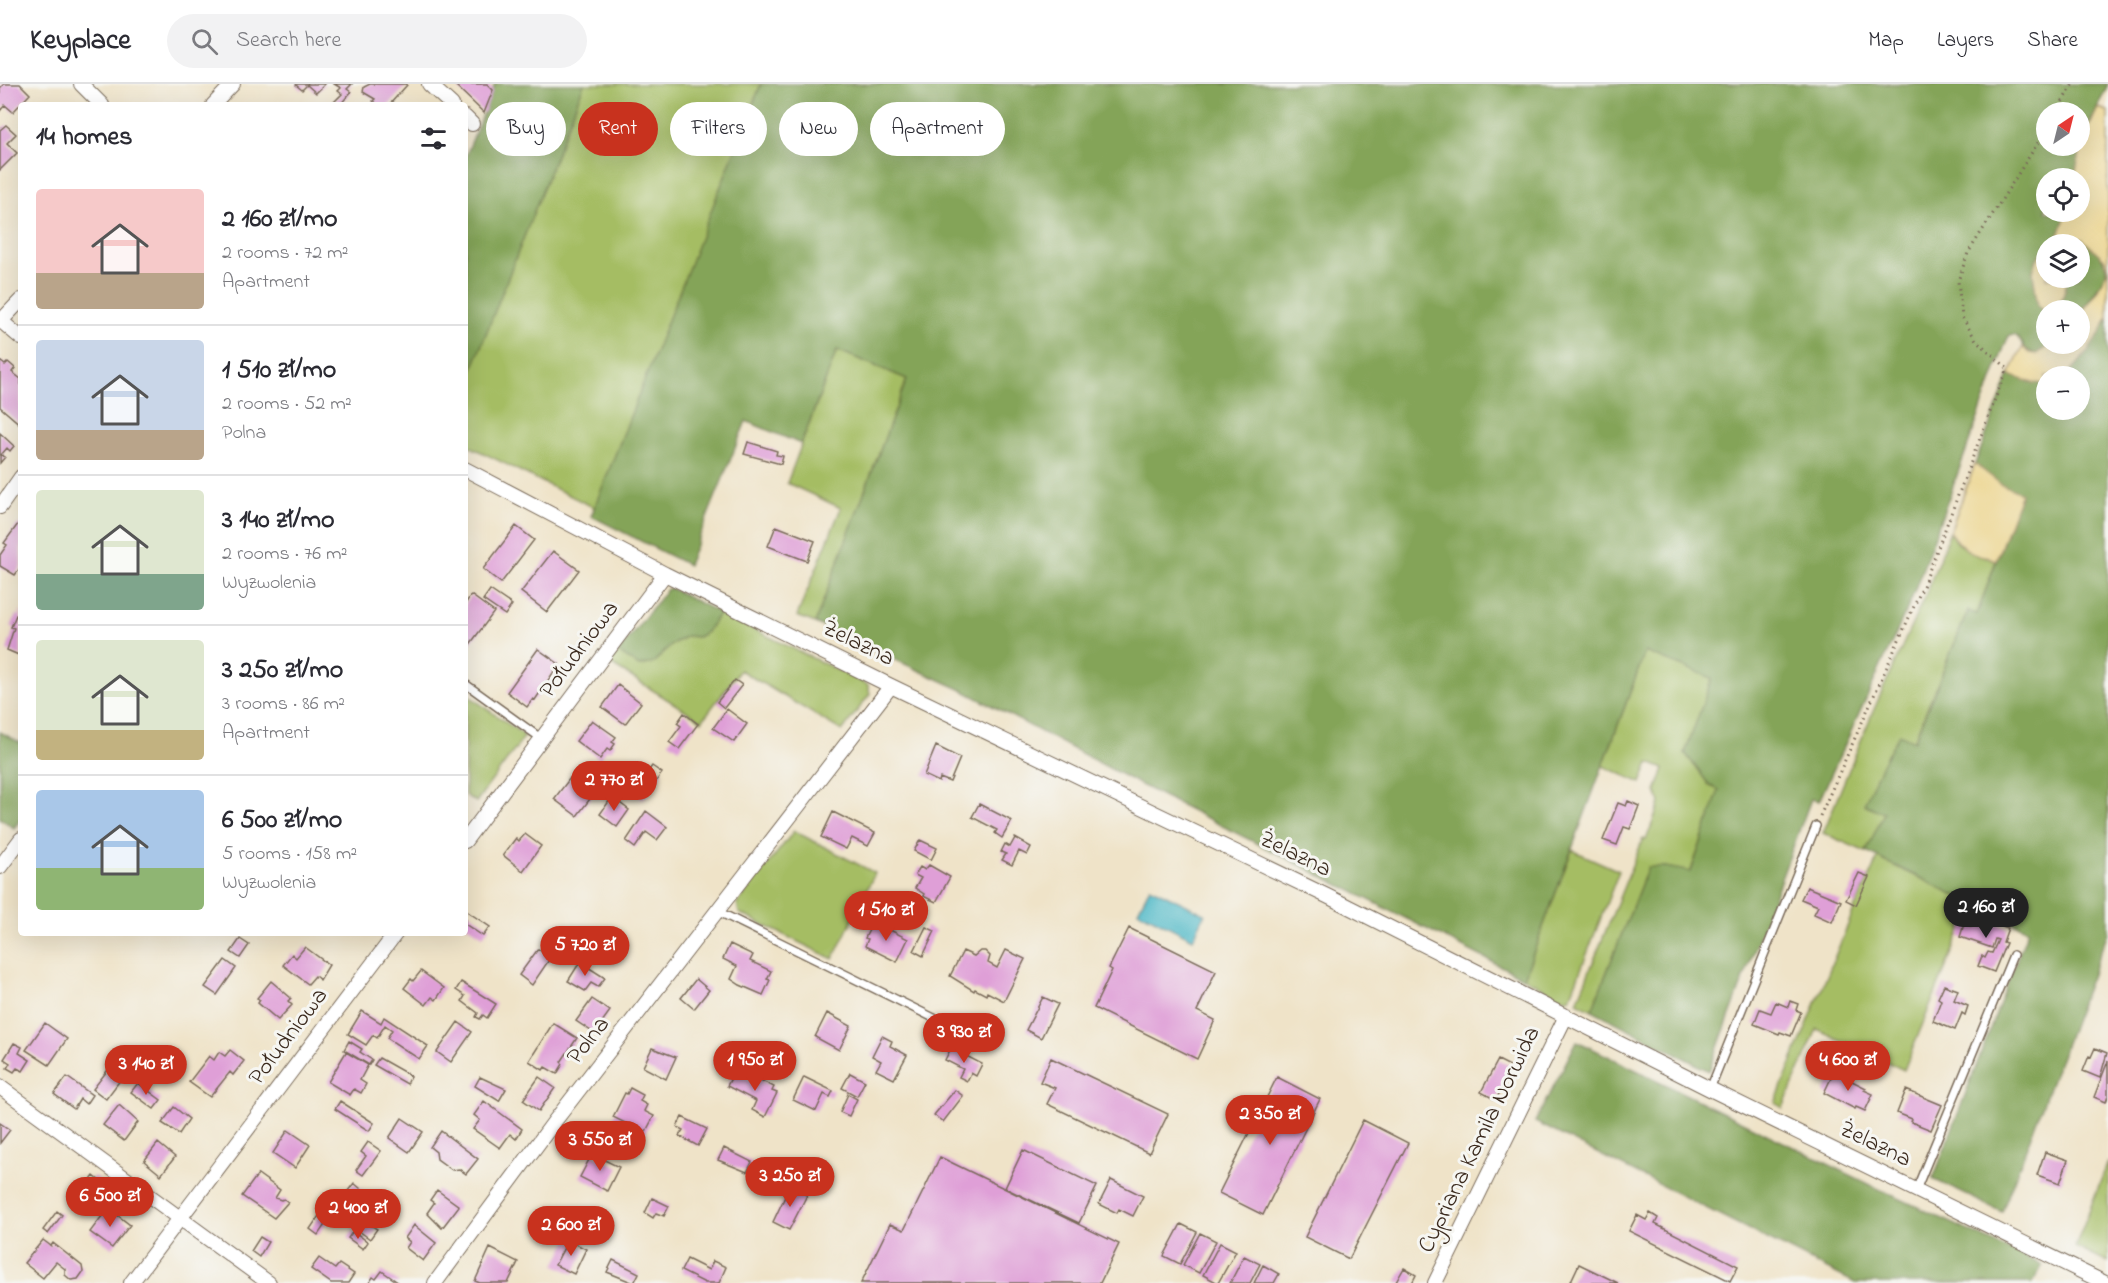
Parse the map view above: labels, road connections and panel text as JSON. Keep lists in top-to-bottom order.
{
  "streets": {
    "street": [
      "Żelazna",
      "Południowa",
      "Polna",
      "Cypriana Kamila Norwida"
    ]
  },
  "crossings": [
    ["Żelazna", "Południowa"],
    ["Żelazna", "Polna"],
    ["Żelazna", "Cypriana Kamila Norwida"]
  ],
  "north": "top right",
  "page": {
    "header": "Keyplace",
    "search": "Search here",
    "nav": ["Map", "Layers", "Share"],
    "map_buttons": ["+", "−"],
    "chip": [
      "Buy",
      "Rent",
      "Filters",
      "New",
      "Apartment"
    ],
    "heading": "14 homes",
    "list": [
      {
        "name": "2 160 zł/mo",
        "note": "2 rooms · 72 m² · Apartment"
      },
      {
        "name": "1 510 zł/mo",
        "note": "2 rooms · 52 m² · Polna"
      },
      {
        "name": "3 140 zł/mo",
        "note": "2 rooms · 76 m² · Wyzwolenia"
      },
      {
        "name": "3 250 zł/mo",
        "note": "3 rooms · 86 m² · Apartment"
      },
      {
        "name": "6 500 zł/mo",
        "note": "5 rooms · 158 m² · Wyzwolenia"
      }
    ],
    "price": [
      "2 770 zł",
      "2 160 zł",
      "1 510 zł",
      "5 720 zł",
      "3 930 zł",
      "1 950 zł",
      "4 600 zł",
      "3 140 zł",
      "2 350 zł",
      "3 550 zł",
      "3 250 zł",
      "6 500 zł",
      "2 400 zł",
      "2 600 zł"
    ]
  }
}
